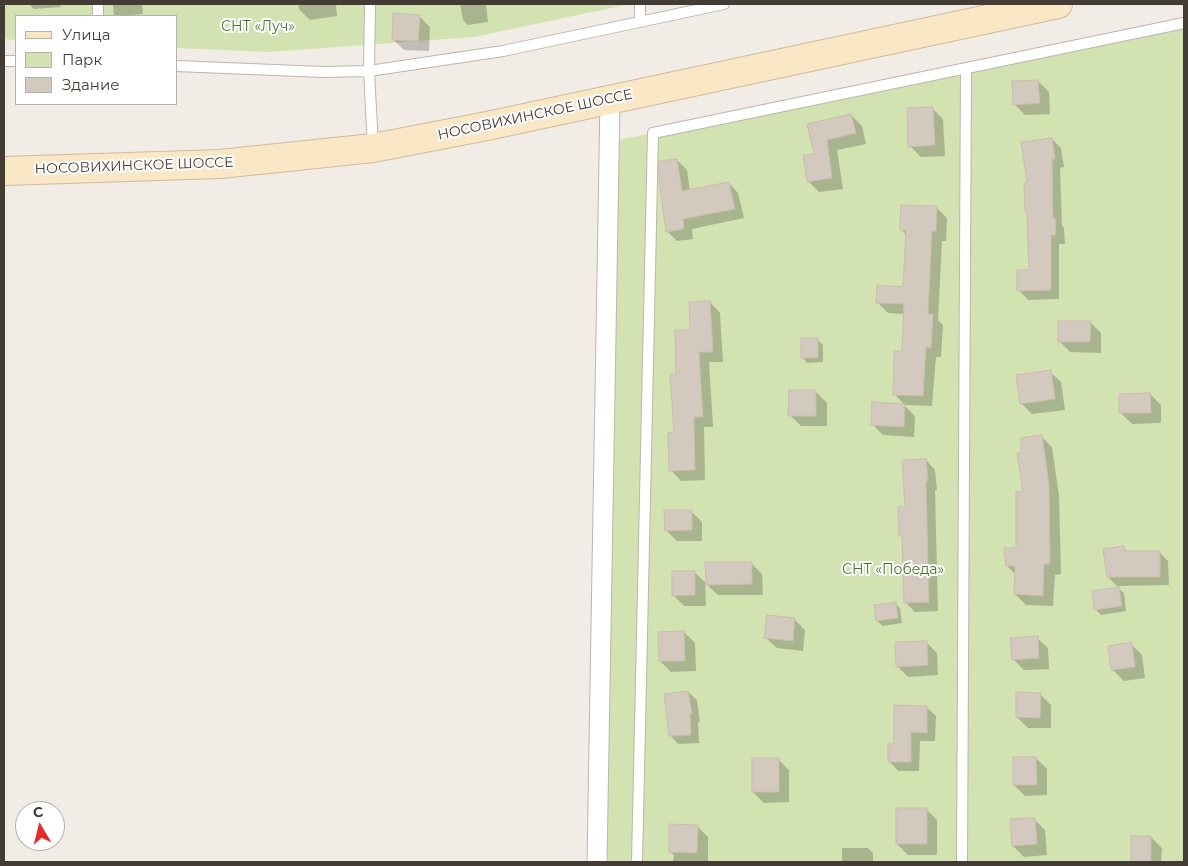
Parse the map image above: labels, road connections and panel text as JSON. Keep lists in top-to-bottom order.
{
  "streets": {
    "main road": ["НОСОВИХИНСКОЕ ШОССЕ"]
  },
  "parks": ["СНТ «Луч»", "СНТ «Победа»"],
  "legend": ["Улица", "Парк", "Здание"],
  "north": "top"
}
